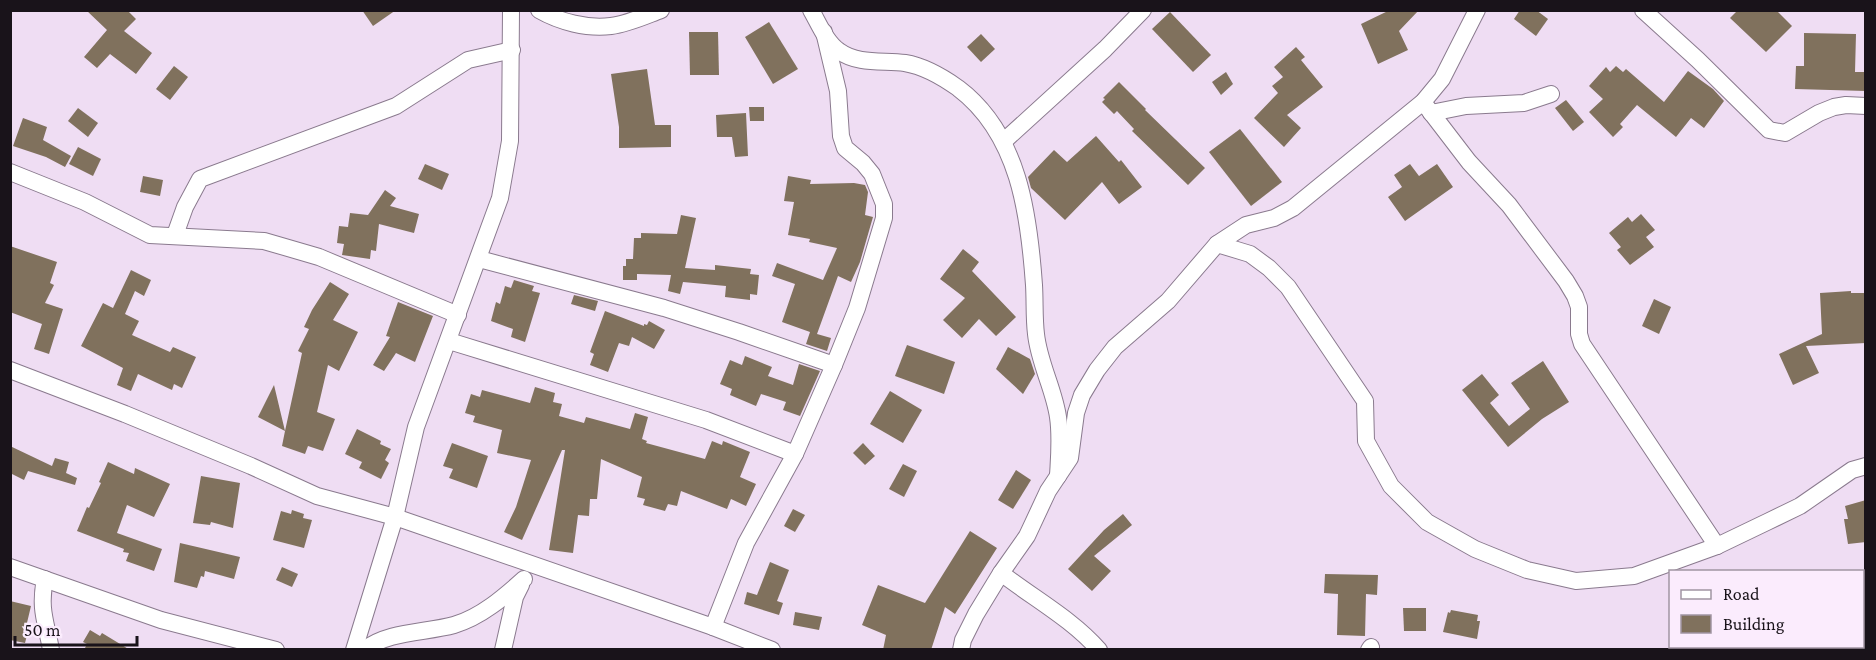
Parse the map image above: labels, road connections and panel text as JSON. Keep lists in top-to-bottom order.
{
  "legend": ["Road", "Building"],
  "scale_bar": "50 m"
}
